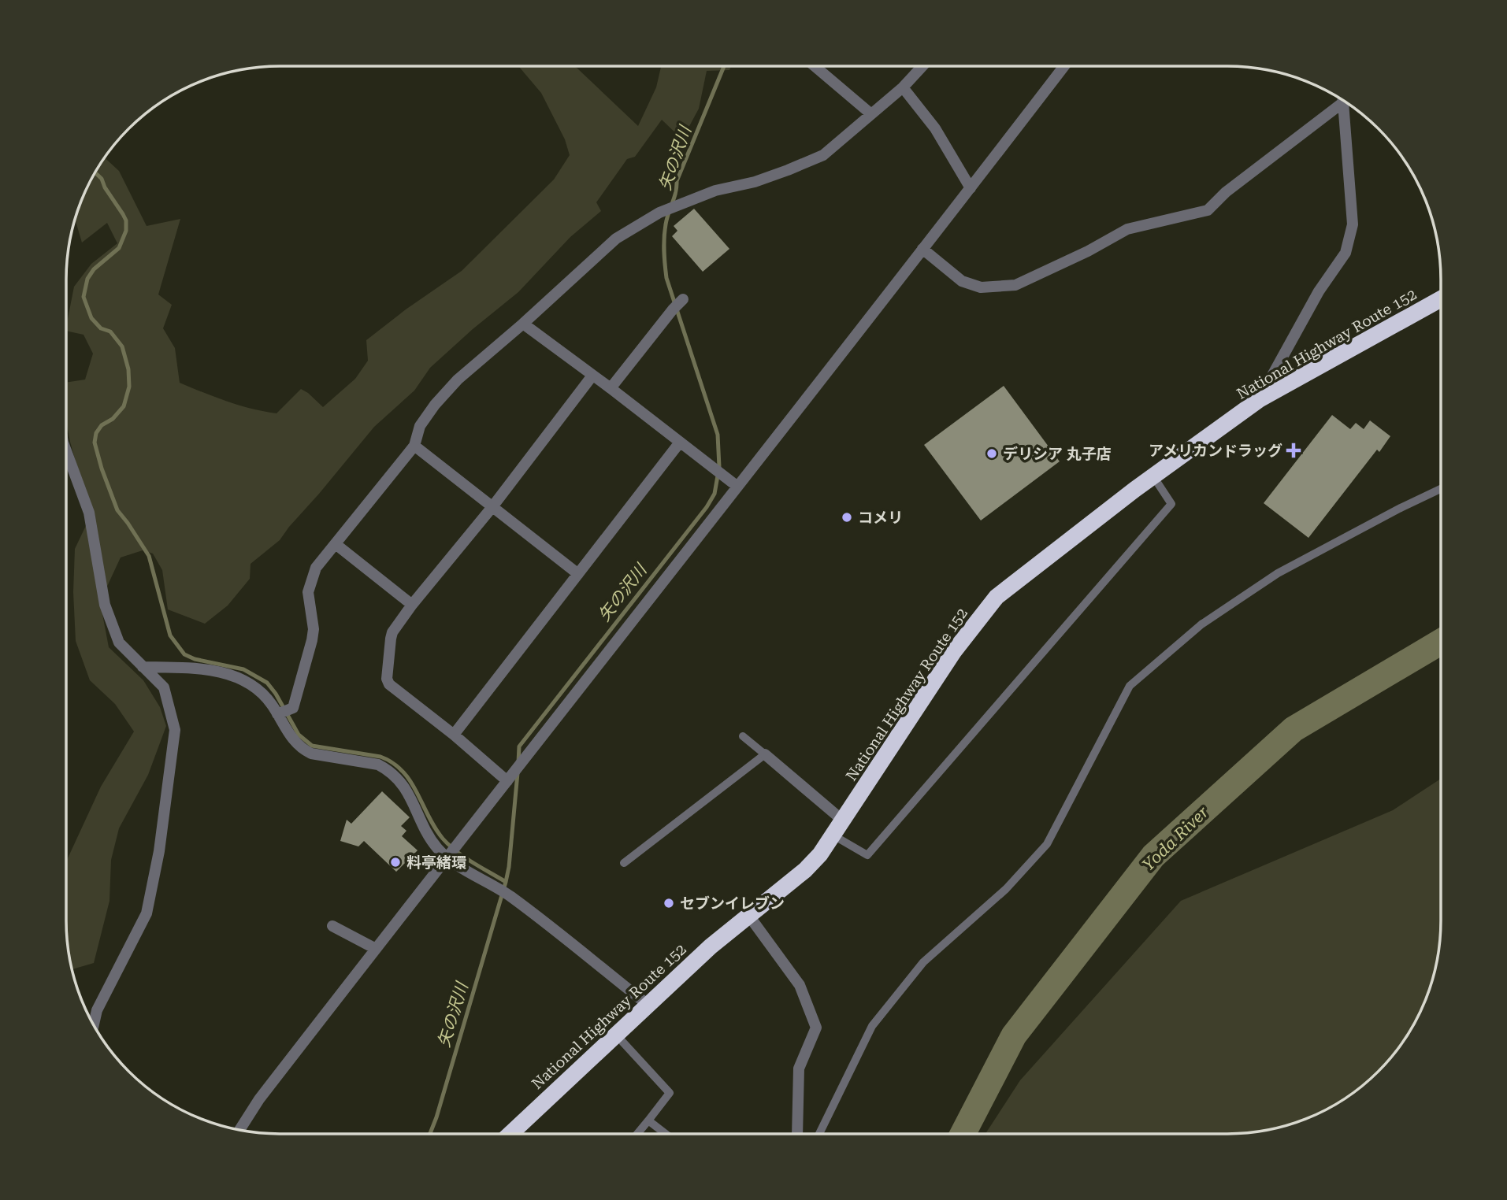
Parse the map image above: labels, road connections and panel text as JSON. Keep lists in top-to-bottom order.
{
  "streets": {
    "highway": ["National Highway Route 152"]
  },
  "water": ["矢の沢川", "Yoda River"],
  "places": {
    "health": ["アメリカンドラッグ"],
    "other": [
      "デリシア 丸子店",
      "コメリ",
      "料亭緒環",
      "セブンイレブン"
    ]
  }
}
